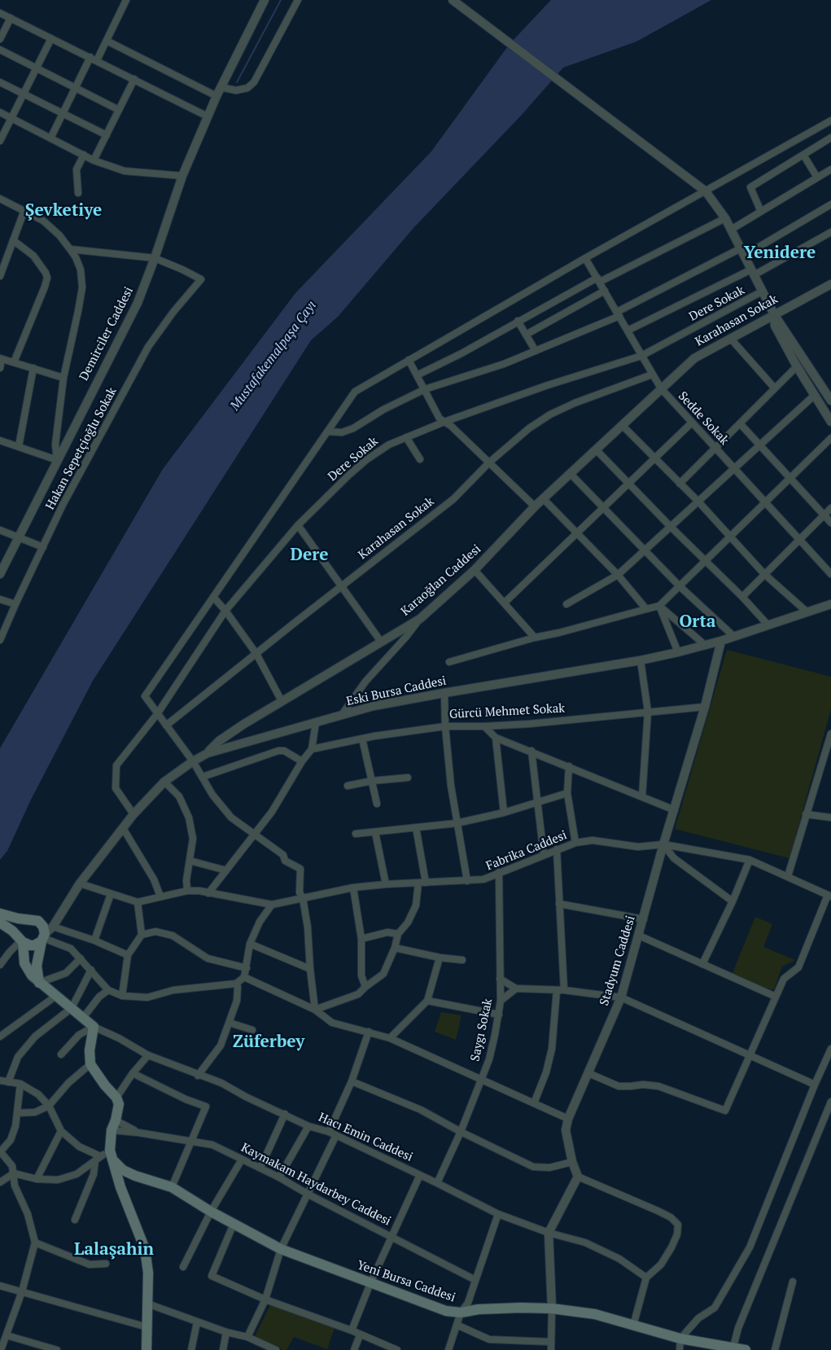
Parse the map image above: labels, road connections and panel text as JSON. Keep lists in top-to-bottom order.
{
  "streets": {
    "main road": ["Hacı Emin Caddesi", "Yeni Bursa Caddesi"],
    "street": [
      "Dere Sokak",
      "Karahasan Sokak",
      "Demirciler Caddesi",
      "Sedde Sokak",
      "Hakan Sepetçioğlu Sokak",
      "Karaoğlan Caddesi",
      "Eski Bursa Caddesi",
      "Gürcü Mehmet Sokak",
      "Fabrika Caddesi",
      "Stadyum Caddesi",
      "Saygı Sokak",
      "Kaymakam Haydarbey Caddesi"
    ]
  },
  "crossings": [
    ["Dere Sokak", "Sedde Sokak"],
    ["Dere Sokak", "Eski Bursa Caddesi"],
    ["Karahasan Sokak", "Sedde Sokak"],
    ["Karahasan Sokak", "Karaoğlan Caddesi"],
    ["Demirciler Caddesi", "Hakan Sepetçioğlu Sokak"],
    ["Sedde Sokak", "Karaoğlan Caddesi"],
    ["Karaoğlan Caddesi", "Eski Bursa Caddesi"],
    ["Eski Bursa Caddesi", "Stadyum Caddesi"],
    ["Eski Bursa Caddesi", "Hacı Emin Caddesi"],
    ["Gürcü Mehmet Sokak", "Stadyum Caddesi"],
    ["Fabrika Caddesi", "Stadyum Caddesi"],
    ["Fabrika Caddesi", "Saygı Sokak"],
    ["Saygı Sokak", "Hacı Emin Caddesi"]
  ],
  "districts": [
    "Şevketiye",
    "Yenidere",
    "Dere",
    "Orta",
    "Züferbey",
    "Lalaşahin"
  ],
  "water": ["Mustafakemalpaşa Çayı"]
}
